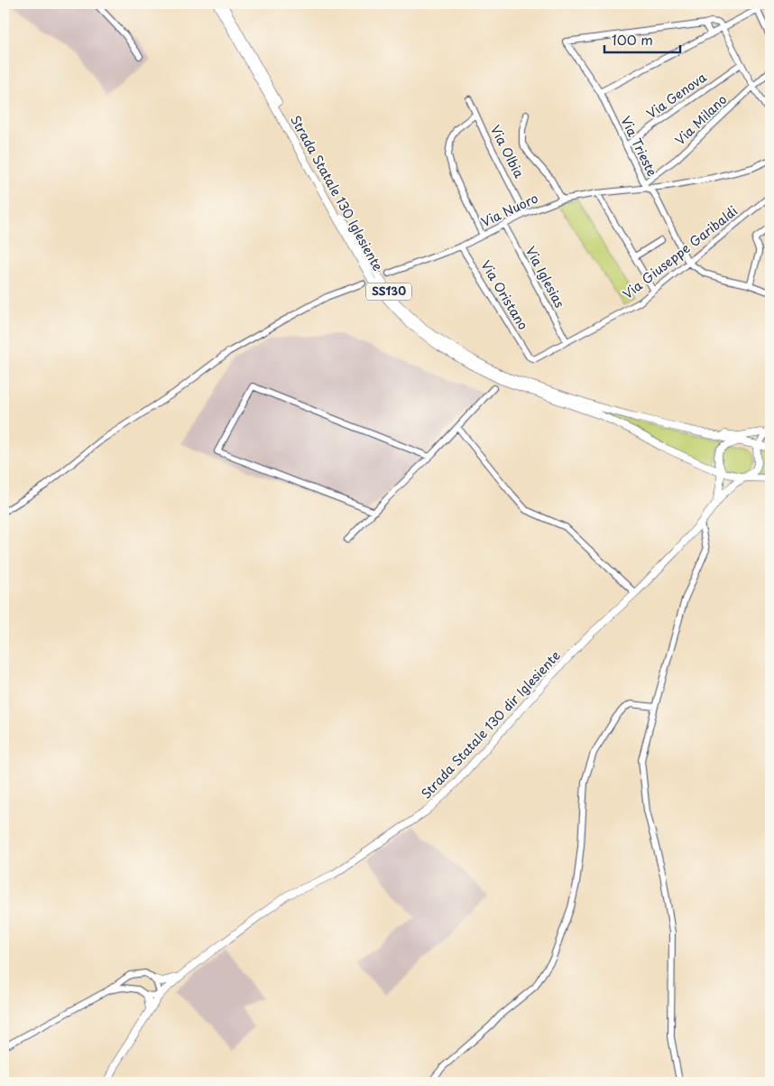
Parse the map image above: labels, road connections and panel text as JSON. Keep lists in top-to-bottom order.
{
  "streets": {
    "main road": ["Strada Statale 130 Iglesiente", "SS130", "Strada Statale 130 dir Iglesiente"],
    "street": [
      "Via Genova",
      "Via Milano",
      "Via Trieste",
      "Via Olbia",
      "Via Nuoro",
      "Via Giuseppe Garibaldi",
      "Via Iglesias",
      "Via Oristano"
    ]
  },
  "crossings": [
    ["Via Genova", "Via Trieste"],
    ["Via Milano", "Via Trieste"],
    ["Via Milano", "Via Nuoro"],
    ["Via Trieste", "Via Nuoro"],
    ["Via Trieste", "Via Giuseppe Garibaldi"],
    ["Via Olbia", "Via Nuoro"],
    ["Strada Statale 130 Iglesiente", "Strada Statale 130 dir Iglesiente"],
    ["Via Nuoro", "Via Iglesias"],
    ["Via Nuoro", "Via Oristano"],
    ["Via Giuseppe Garibaldi", "Via Iglesias"],
    ["Via Giuseppe Garibaldi", "Via Oristano"]
  ],
  "scale_bar": "100 m"
}
